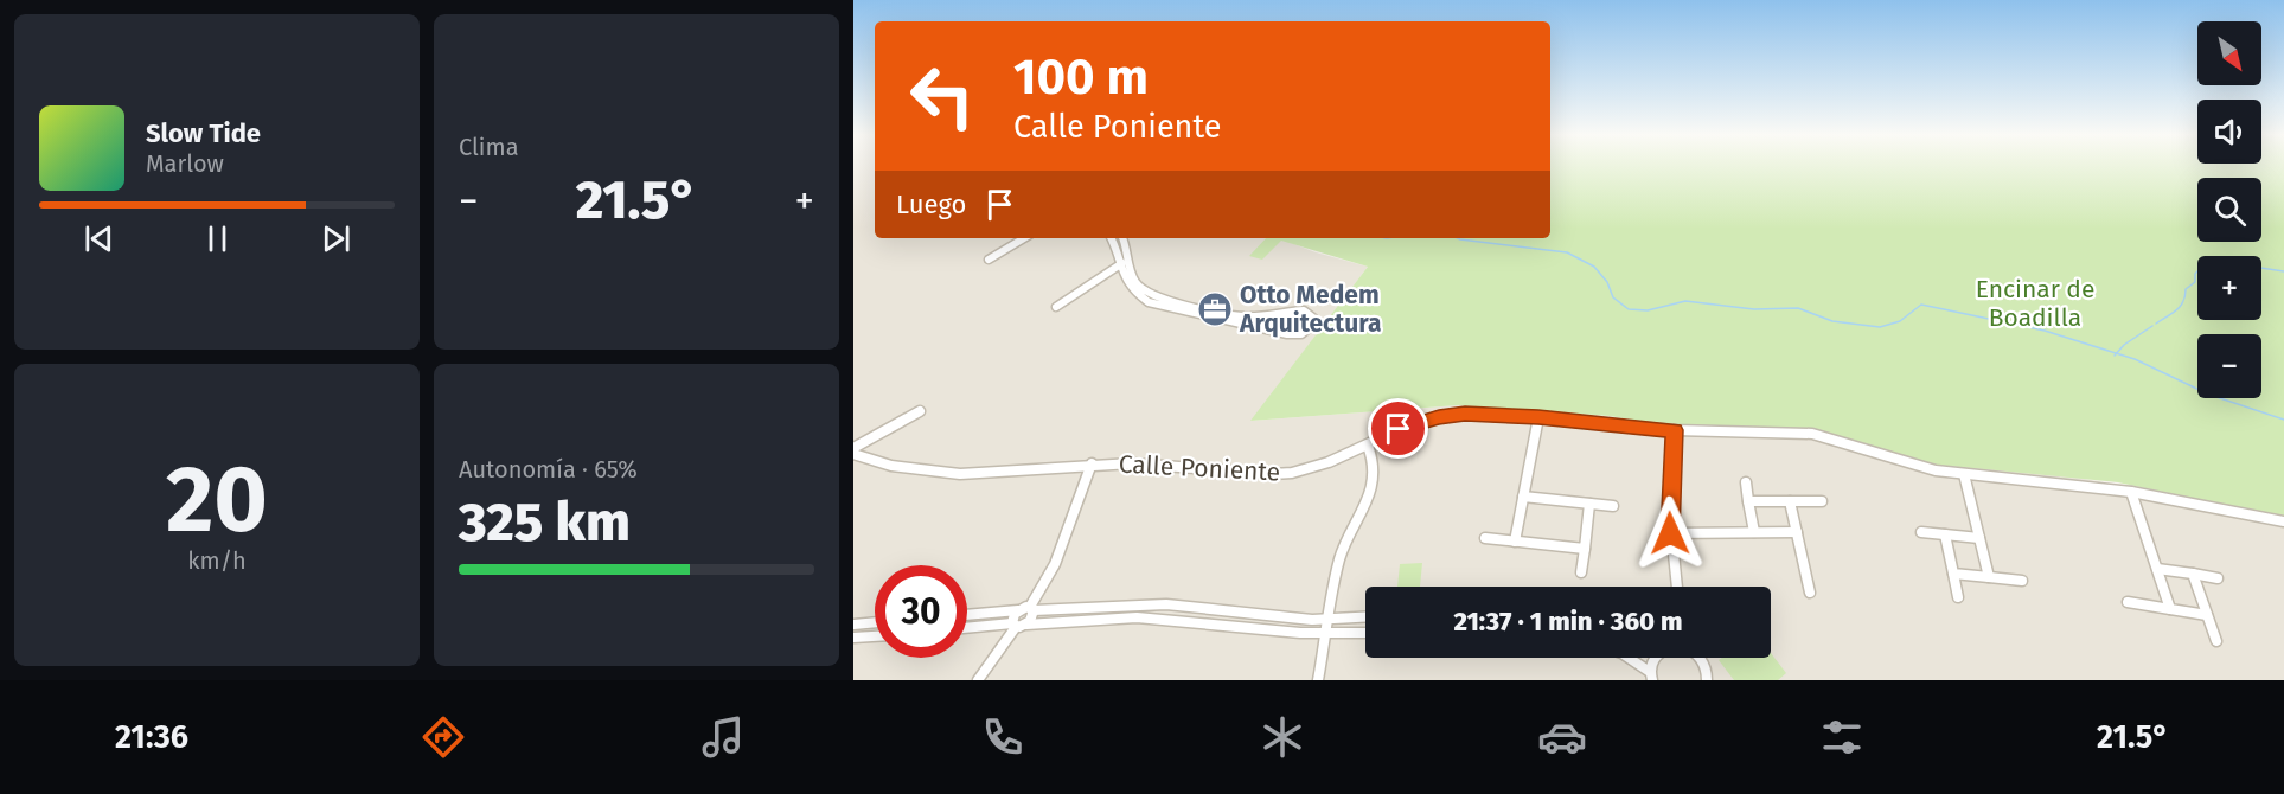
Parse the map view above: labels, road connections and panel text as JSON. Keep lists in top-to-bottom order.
{
  "streets": {
    "street": ["Calle Poniente"]
  },
  "parks": ["Encinar de Boadilla"],
  "places": {
    "office": ["Otto Medem Arquitectura"]
  },
  "north": "bottom right",
  "page": {
    "tile": [
      "Clima",
      ["20", "km/h"],
      ["Autonomía · 65%", "325 km"]
    ],
    "map_buttons": ["+", "−"],
    "turn": ["100 m", "Calle Poniente"],
    "song": ["Slow Tide", "Marlow"],
    "then": "Luego",
    "heat": ["−", "21.5°", "+"],
    "limit": "30",
    "trip": "21:37 · 1 min · 360 m",
    "tabs": ["21:36", "21.5°"]
  }
}
